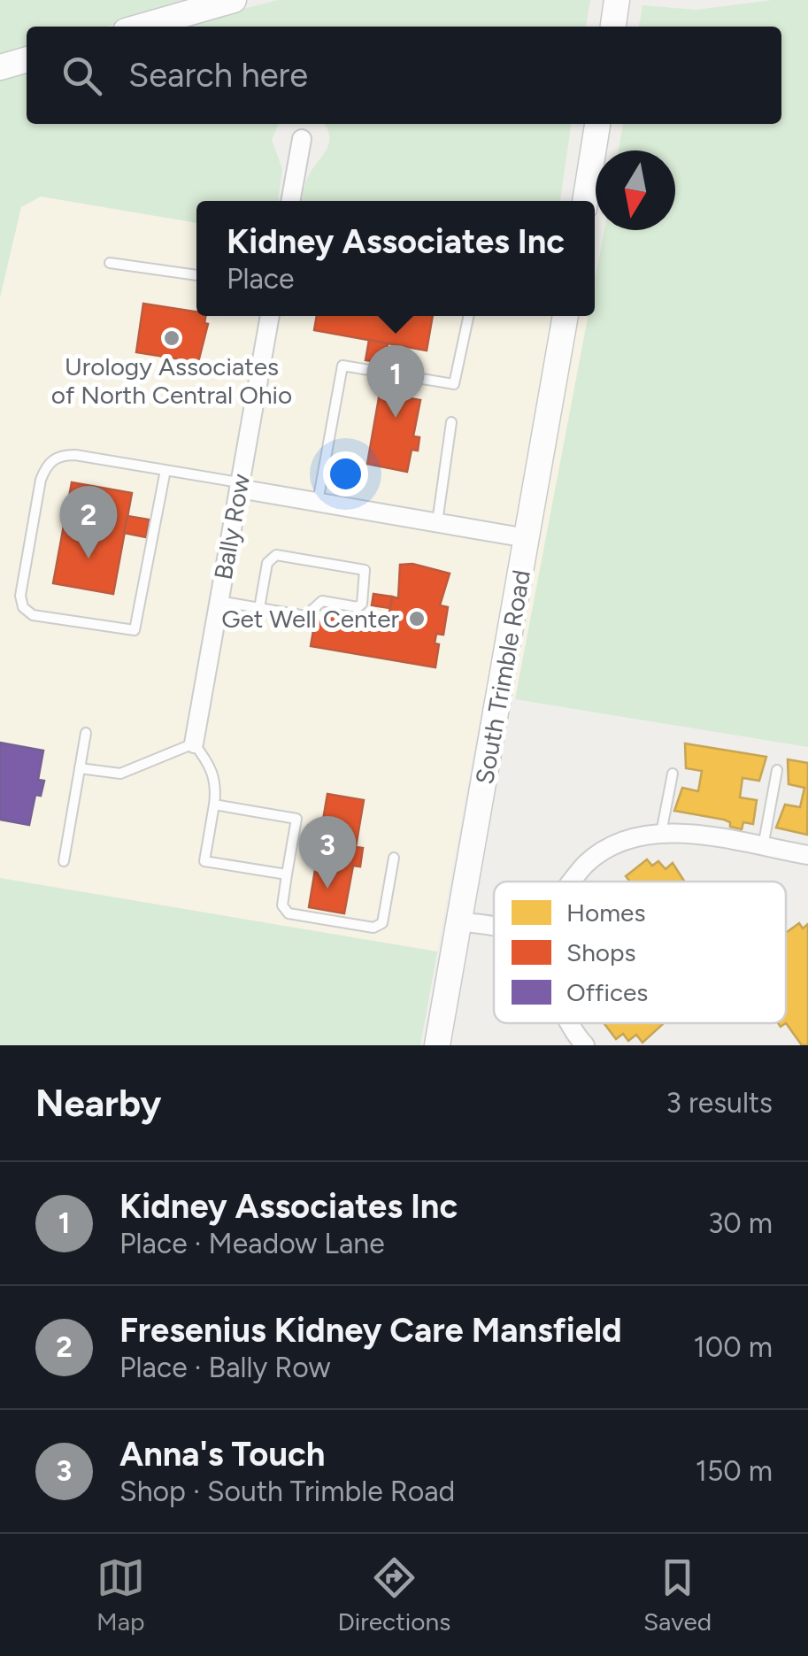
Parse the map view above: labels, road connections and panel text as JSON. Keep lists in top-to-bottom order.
{
  "streets": {
    "main road": ["South Trimble Road"],
    "street": ["Bally Row"]
  },
  "places": ["Urology Associates of North Central Ohio", "Get Well Center"],
  "legend": ["Homes", "Shops", "Offices"],
  "north": "bottom",
  "page": {
    "search": "Search here",
    "popup": ["Kidney Associates Inc", "Place"],
    "pins": ["1", "2", "3"],
    "heading": ["Nearby", "3 results"],
    "list": [
      {
        "mark": "1",
        "name": "Kidney Associates Inc",
        "note": "Place · Meadow Lane",
        "value": "30 m"
      },
      {
        "mark": "2",
        "name": "Fresenius Kidney Care Mansfield",
        "note": "Place · Bally Row",
        "value": "100 m"
      },
      {
        "mark": "3",
        "name": "Anna's Touch",
        "note": "Shop · South Trimble Road",
        "value": "150 m"
      }
    ],
    "nav": ["Map", "Directions", "Saved"]
  }
}
